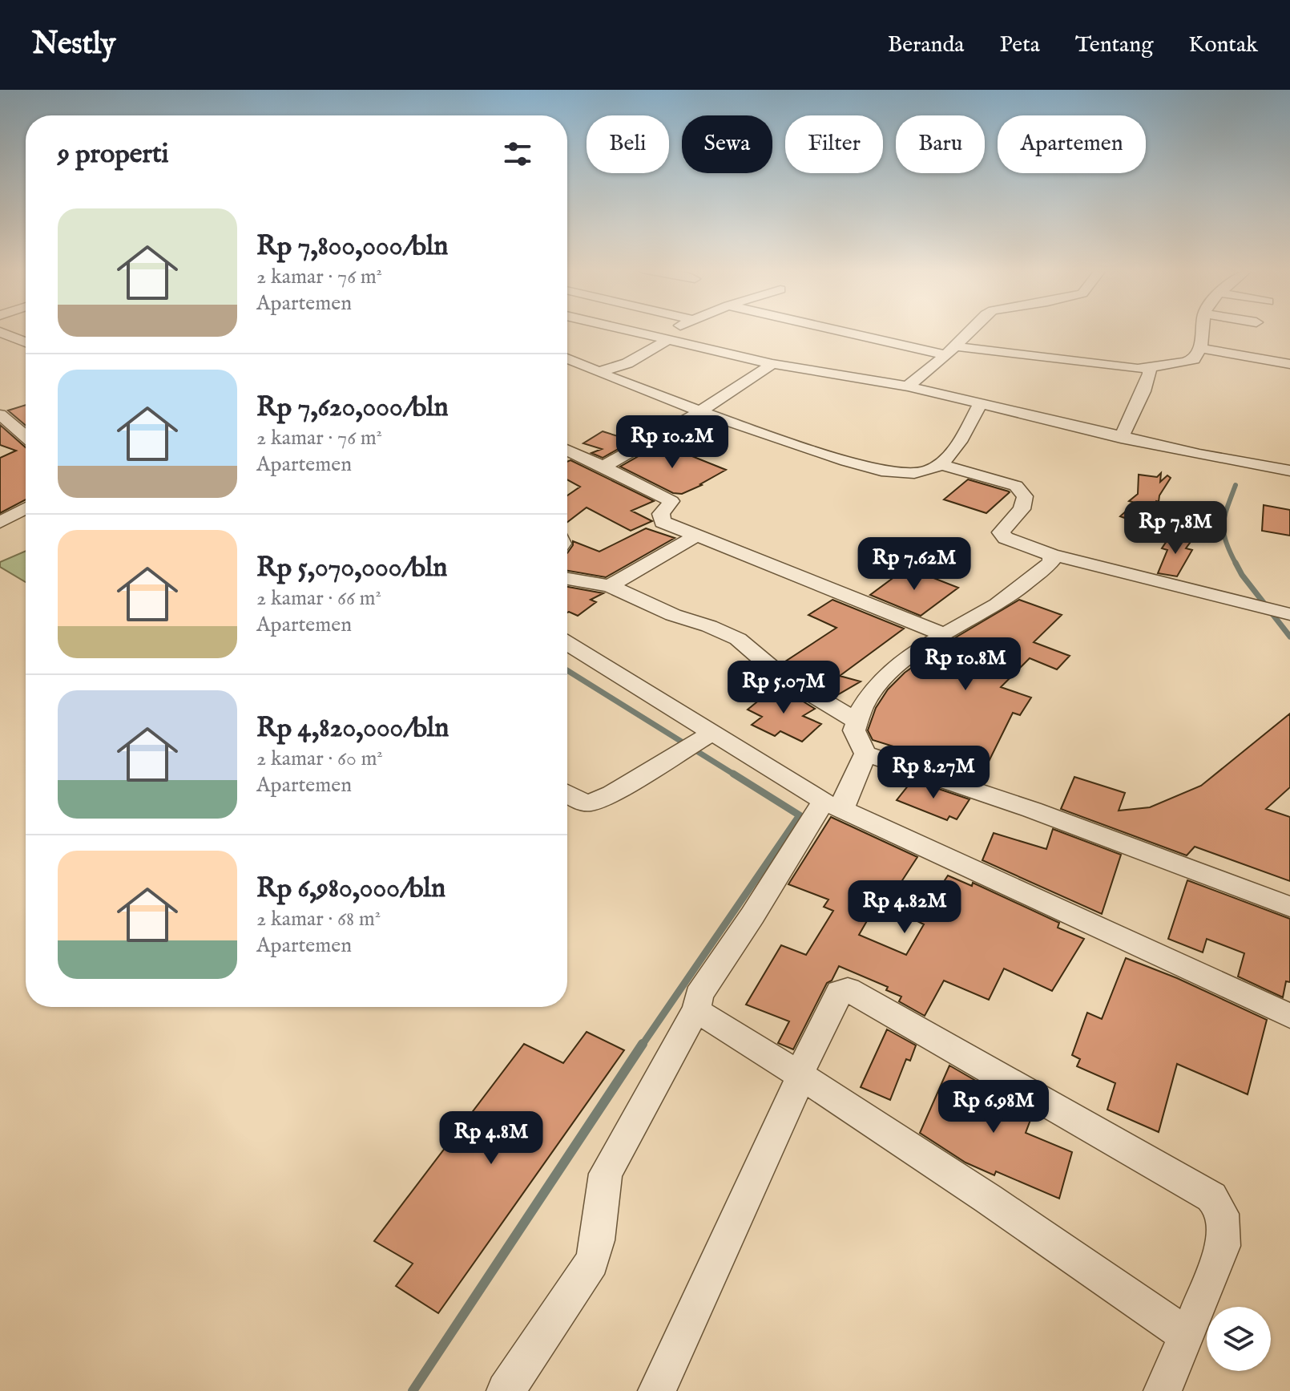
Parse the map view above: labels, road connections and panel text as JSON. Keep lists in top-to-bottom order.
{
  "page": {
    "header": "Nestly",
    "nav": [
      "Beranda",
      "Peta",
      "Tentang",
      "Kontak"
    ],
    "chip": [
      "Beli",
      "Sewa",
      "Filter",
      "Baru",
      "Apartemen"
    ],
    "heading": "9 properti",
    "list": [
      {
        "name": "Rp 7,800,000/bln",
        "note": "2 kamar · 76 m² · Apartemen"
      },
      {
        "name": "Rp 7,620,000/bln",
        "note": "2 kamar · 76 m² · Apartemen"
      },
      {
        "name": "Rp 5,070,000/bln",
        "note": "2 kamar · 66 m² · Apartemen"
      },
      {
        "name": "Rp 4,820,000/bln",
        "note": "2 kamar · 60 m² · Apartemen"
      },
      {
        "name": "Rp 6,980,000/bln",
        "note": "2 kamar · 68 m² · Apartemen"
      }
    ],
    "price": [
      "Rp 10.2M",
      "Rp 7.8M",
      "Rp 7.62M",
      "Rp 10.8M",
      "Rp 5.07M",
      "Rp 8.27M",
      "Rp 4.82M",
      "Rp 6.98M",
      "Rp 4.8M"
    ]
  }
}
